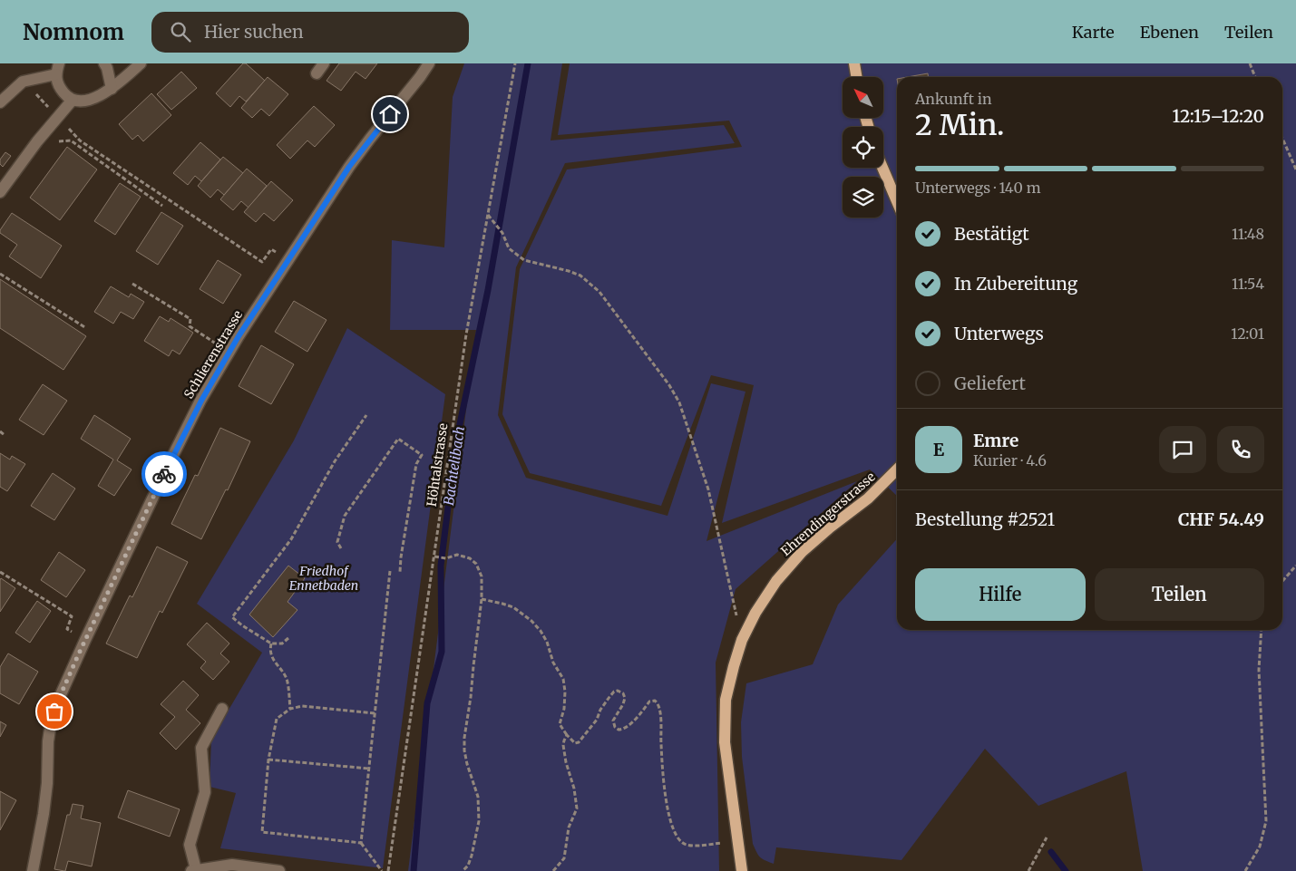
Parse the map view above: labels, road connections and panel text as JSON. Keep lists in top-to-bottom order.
{
  "streets": {
    "main road": ["Ehrendingerstrasse"],
    "street": ["Schlierenstrasse"],
    "path": ["Höhtalstrasse"]
  },
  "water": ["Bachtelibach"],
  "parks": ["Friedhof Ennetbaden"],
  "north": "top left",
  "page": {
    "header": "Nomnom",
    "search": "Hier suchen",
    "nav": ["Karte", "Ebenen", "Teilen"],
    "heading": ["2 Min.", "Ankunft in", "12:15–12:20"],
    "panel": [
      "Emre",
      "Kurier · 4.6",
      "Bestellung #2521",
      "CHF 54.49"
    ],
    "bar": "Unterwegs · 140 m",
    "list": [
      ["Bestätigt", "11:48"],
      ["In Zubereitung", "11:54"],
      ["Unterwegs", "12:01"],
      "Geliefert"
    ],
    "round": "E",
    "buttons": ["Hilfe", "Teilen"]
  }
}
